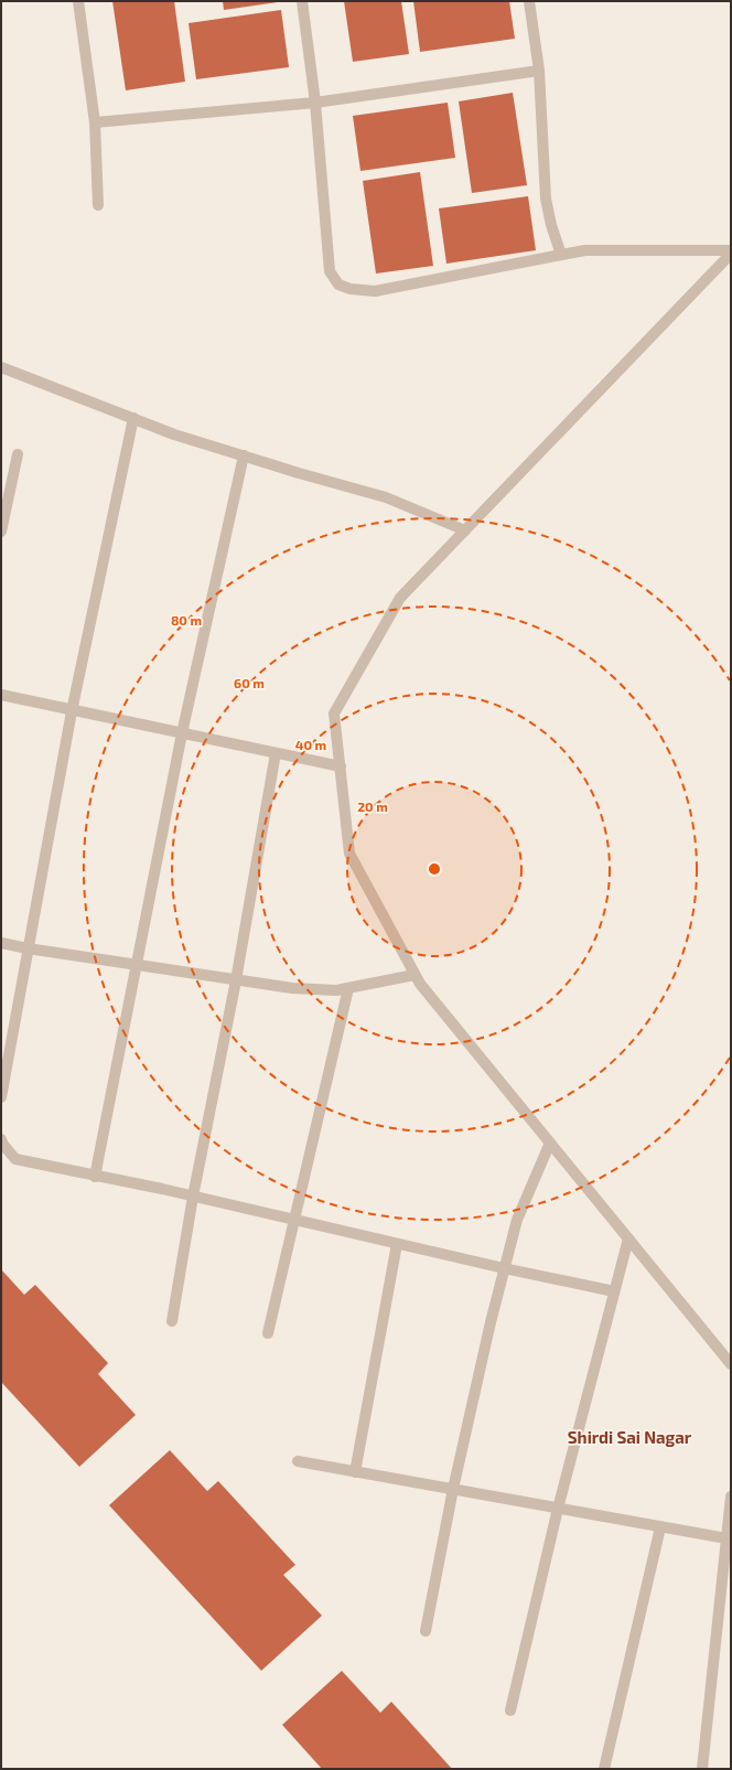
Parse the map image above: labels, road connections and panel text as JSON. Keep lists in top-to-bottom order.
{
  "districts": ["Shirdi Sai Nagar"],
  "rings": [
    "80 m",
    "60 m",
    "40 m",
    "20 m"
  ]
}
